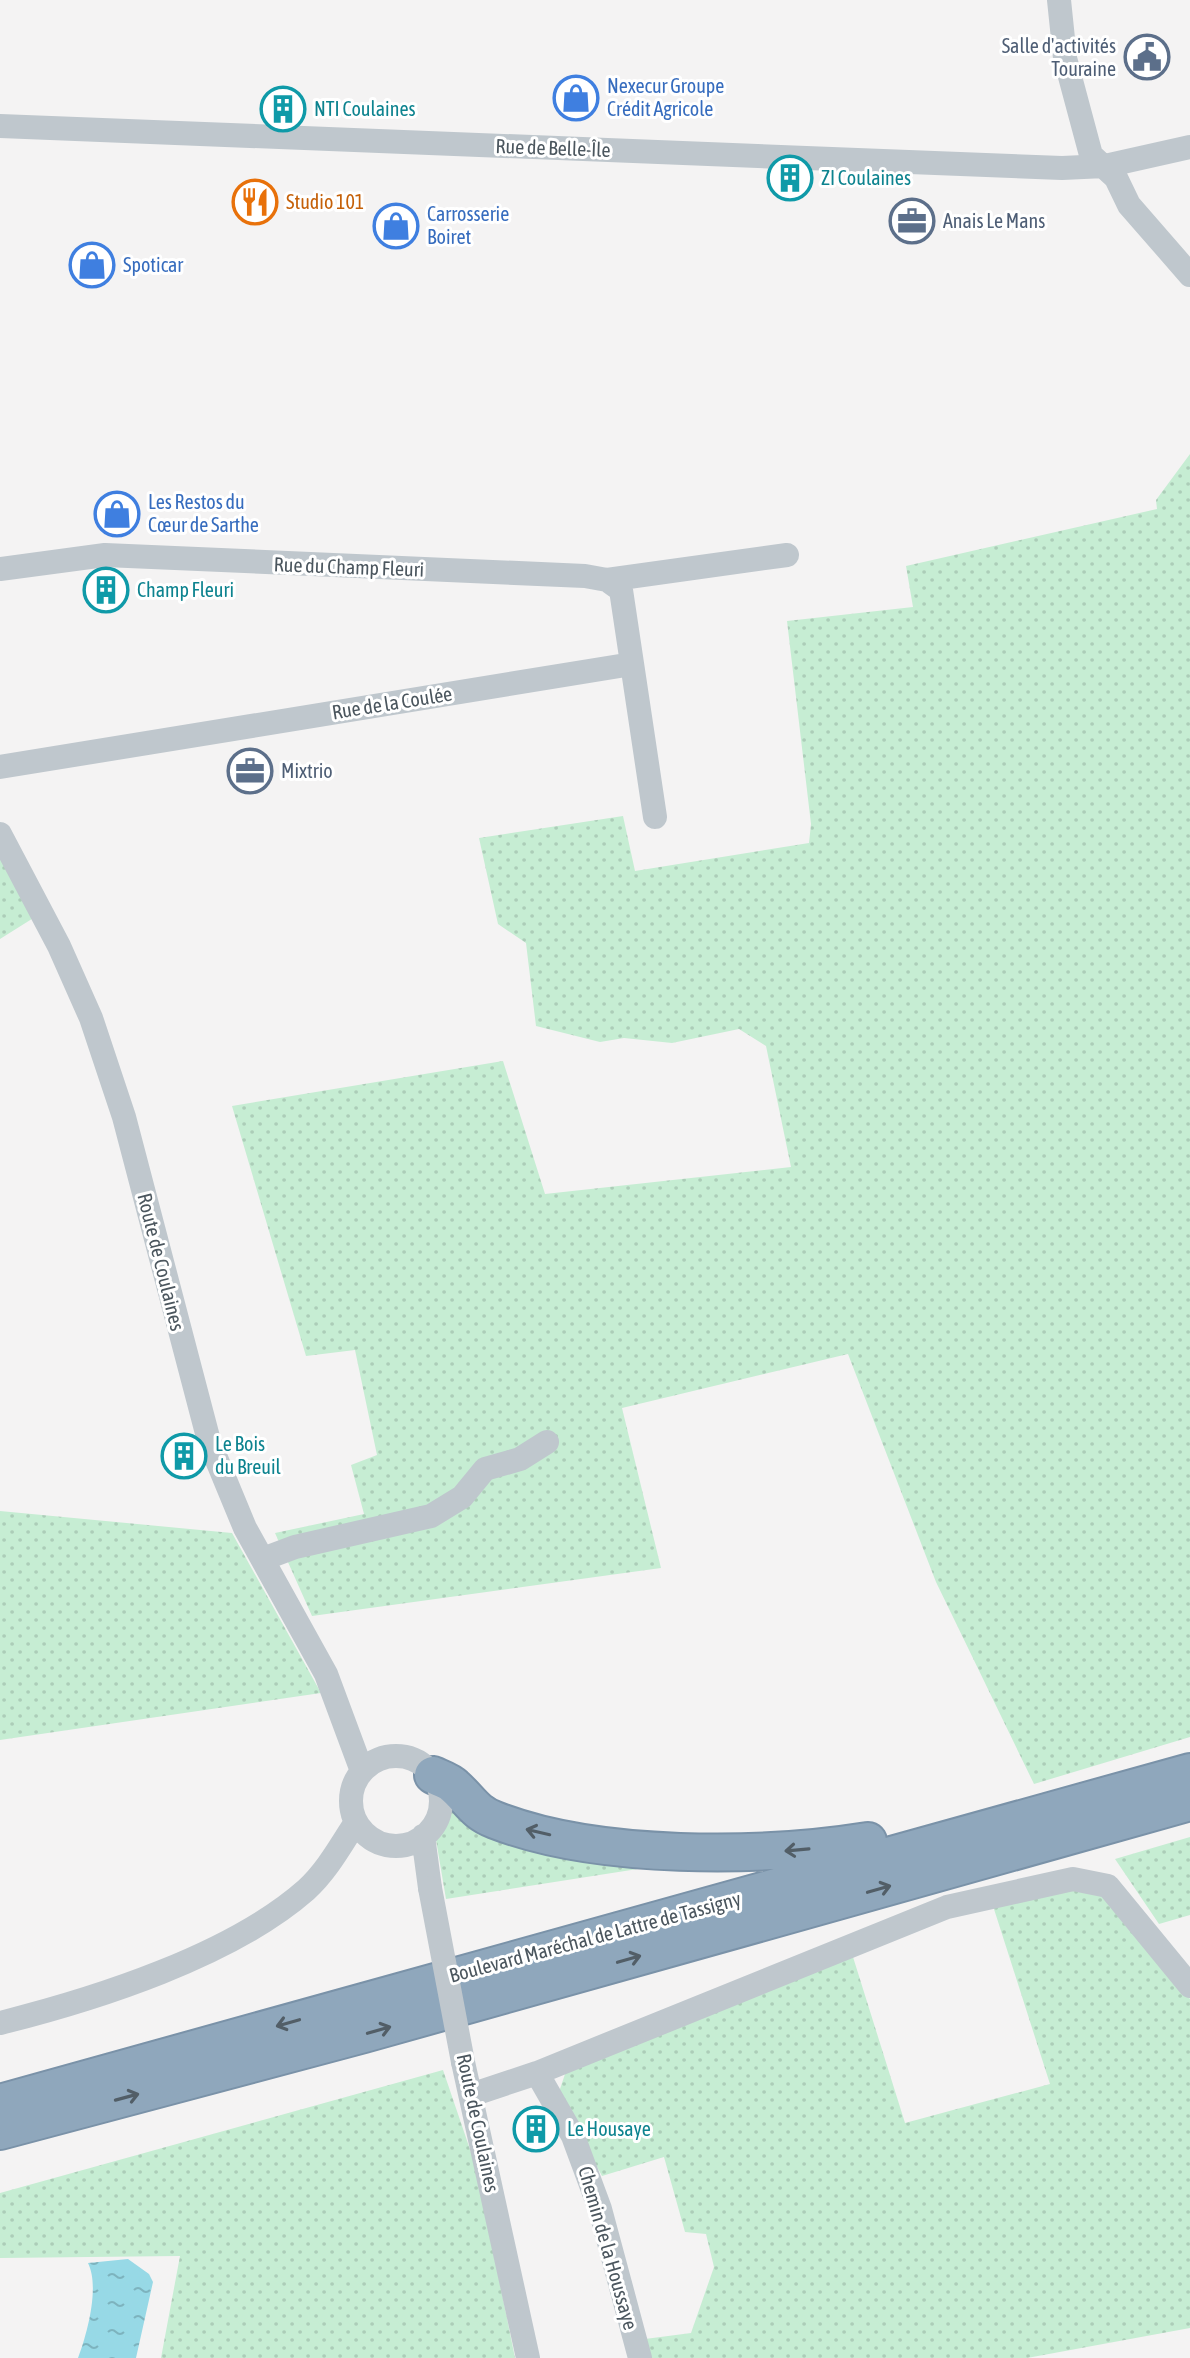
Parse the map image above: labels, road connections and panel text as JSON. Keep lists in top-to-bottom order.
{
  "streets": {
    "highway": ["Boulevard Maréchal de Lattre de Tassigny"],
    "street": [
      "Rue de Belle-Île",
      "Rue du Champ Fleuri",
      "Rue de la Coulée",
      "Route de Coulaines",
      "Chemin de la Houssaye"
    ]
  },
  "places": {
    "public building": ["Salle d'activités Touraine"],
    "shop": [
      "Nexecur Groupe Crédit Agricole",
      "Carrosserie Boiret",
      "Spoticar",
      "Les Restos du Cœur de Sarthe"
    ],
    "building": [
      "NTI Coulaines",
      "ZI Coulaines",
      "Champ Fleuri",
      "Le Bois du Breuil",
      "Le Housaye"
    ],
    "restaurant": ["Studio 101"],
    "office": ["Anais Le Mans", "Mixtrio"]
  }
}
